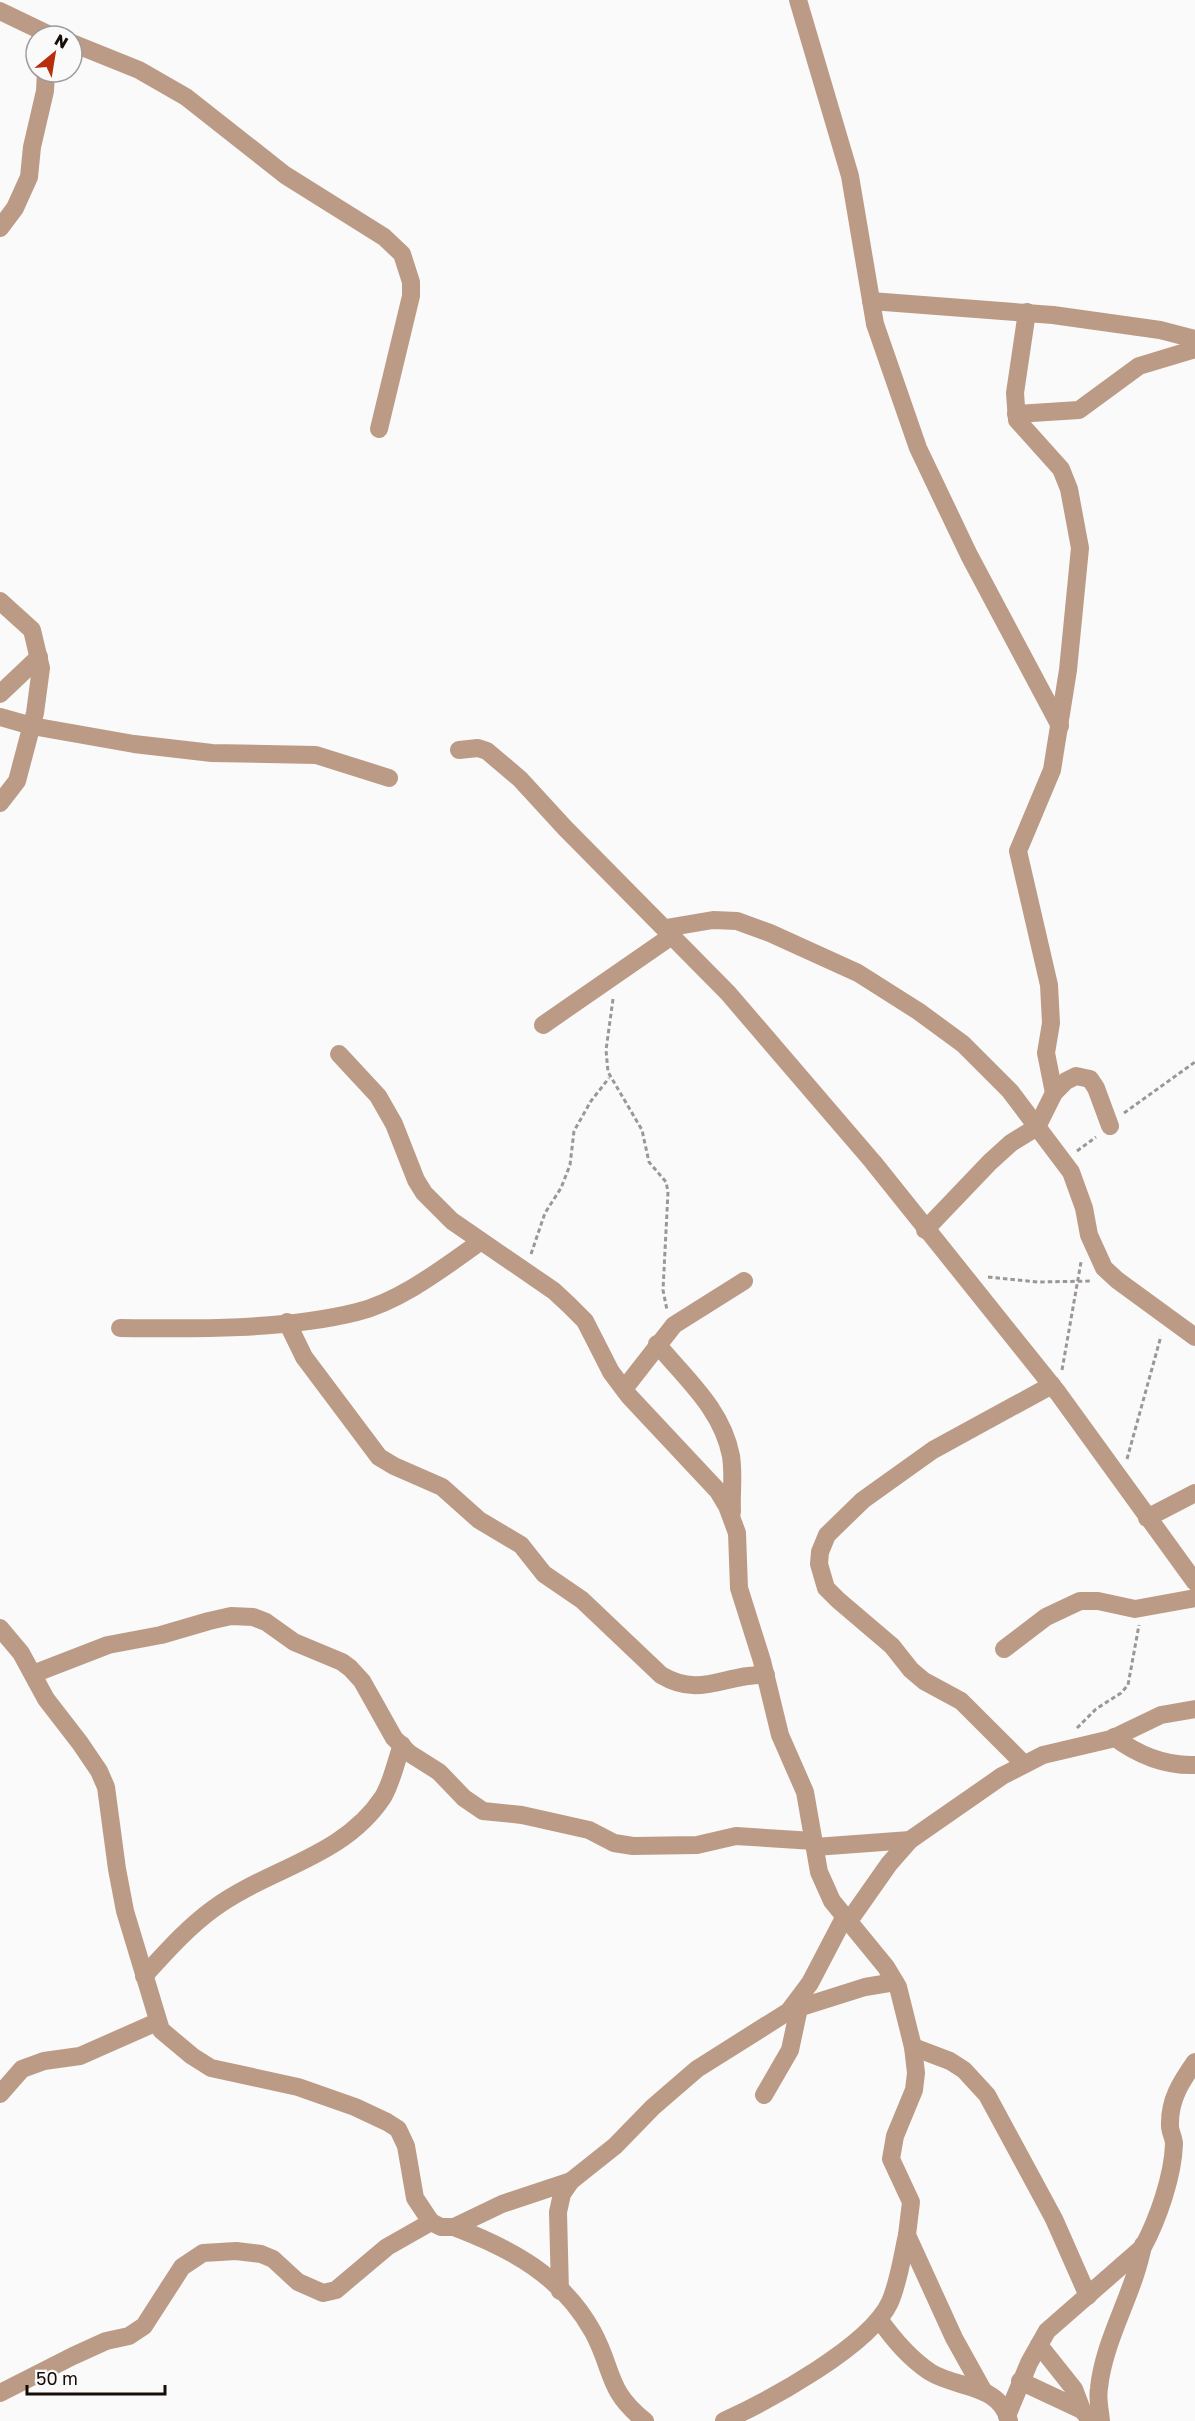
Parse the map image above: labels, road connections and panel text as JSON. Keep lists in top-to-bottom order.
{
  "scale_bar": "50 m",
  "north": "top right"
}
